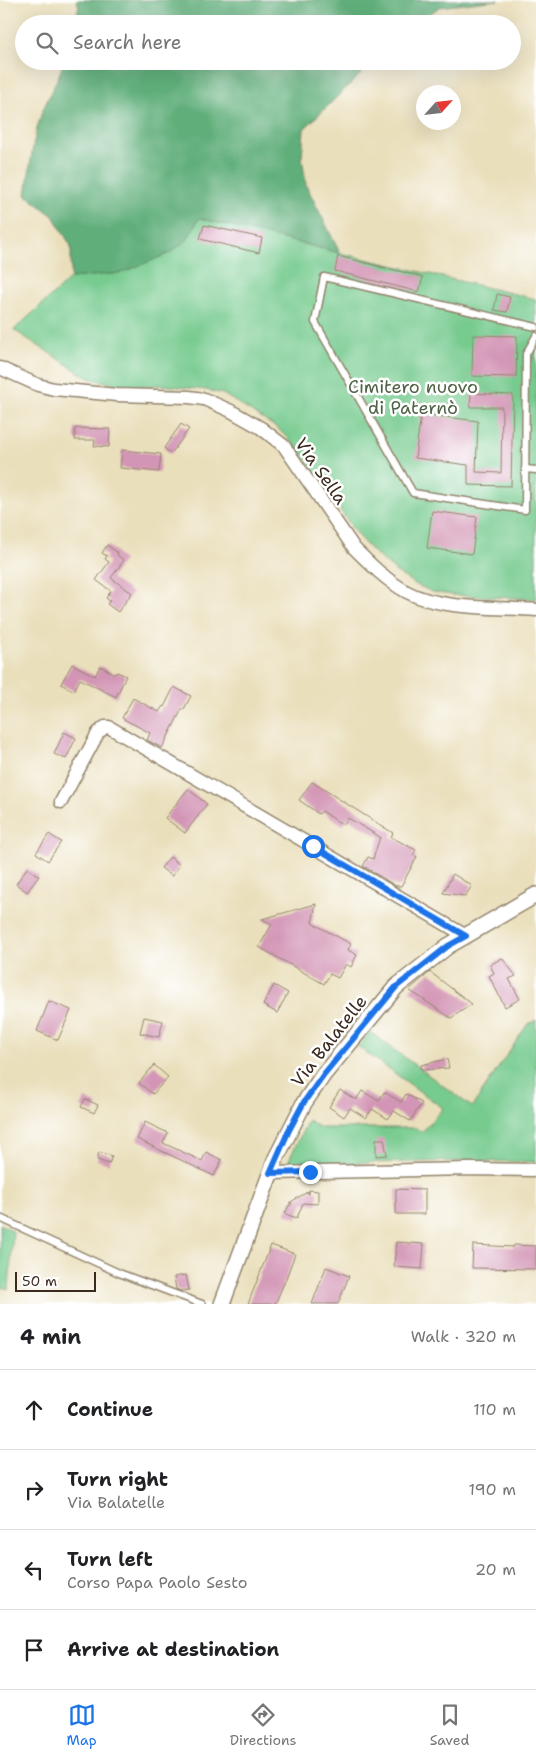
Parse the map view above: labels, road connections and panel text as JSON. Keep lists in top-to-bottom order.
{
  "streets": {
    "street": ["Via Sella", "Via Balatelle"]
  },
  "parks": ["Cimitero nuovo di Paternò"],
  "scale_bar": "50 m",
  "north": "top right",
  "page": {
    "search": "Search here",
    "scale": "50 m",
    "heading": ["4 min", "Walk · 320 m"],
    "list": [
      ["Continue", "110 m"],
      ["Turn right", "Via Balatelle", "190 m"],
      ["Turn left", "Corso Papa Paolo Sesto", "20 m"],
      "Arrive at destination"
    ],
    "nav": ["Map", "Directions", "Saved"]
  }
}
